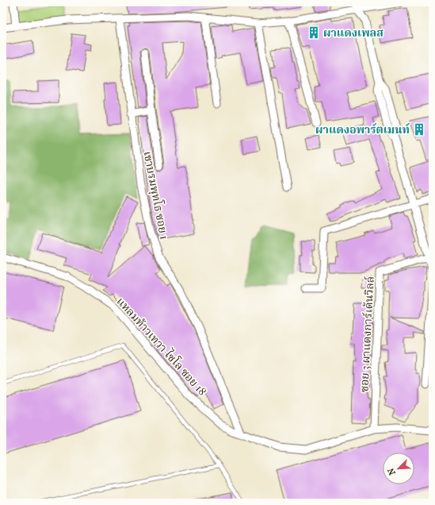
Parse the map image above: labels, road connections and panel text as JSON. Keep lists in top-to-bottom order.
{
  "streets": {
    "street": ["เขาบรมพุทโธ ซอย 1", "ซอย 3 ผาแดงการ์เด้นวิลล์", "แหลมท้าวเทวา-ไซโล ซอย 18"]
  },
  "crossings": [
    ["เขาบรมพุทโธ ซอย 1", "แหลมท้าวเทวา-ไซโล ซอย 18"],
    ["ซอย 3 ผาแดงการ์เด้นวิลล์", "แหลมท้าวเทวา-ไซโล ซอย 18"]
  ],
  "places": {
    "building": ["ผาแดงเพลส", "ผาแดงอพาร์ตเมนท์"]
  },
  "north": "bottom left"
}
